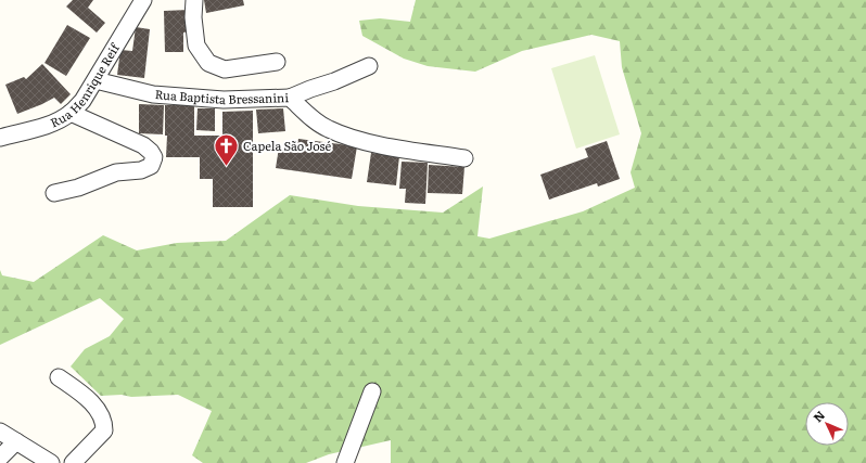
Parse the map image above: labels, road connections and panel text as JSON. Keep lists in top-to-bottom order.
{
  "streets": {
    "street": ["Rua Henrique Reif", "Rua Baptista Bressanini"]
  },
  "crossings": [
    ["Rua Henrique Reif", "Rua Baptista Bressanini"]
  ],
  "places": {
    "church": ["Capela São José"]
  },
  "north": "top left"
}
